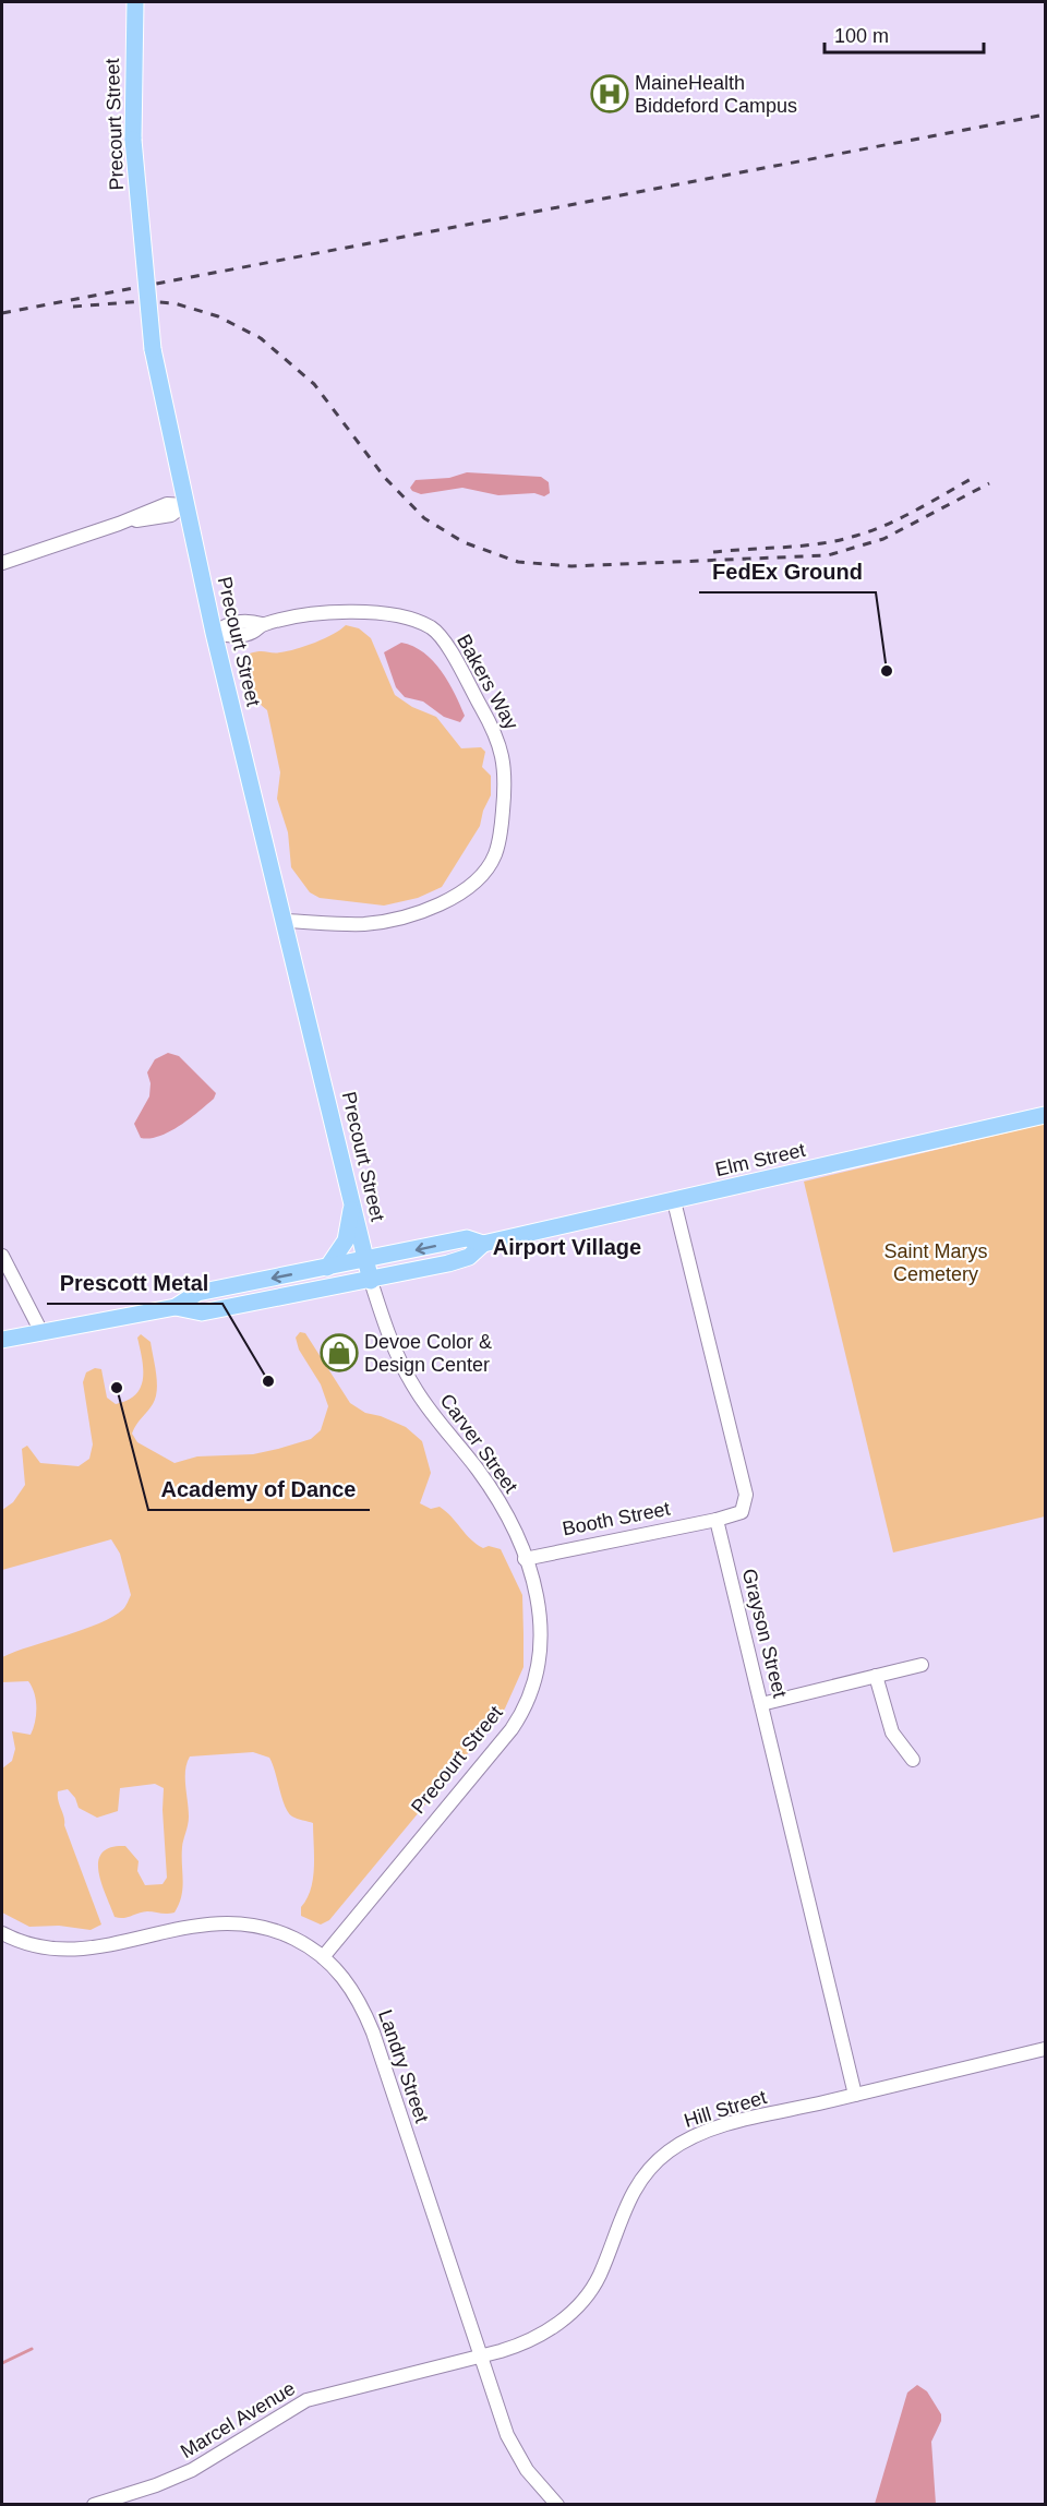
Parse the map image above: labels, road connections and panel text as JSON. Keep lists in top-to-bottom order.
{
  "streets": {
    "main road": ["Precourt Street", "Elm Street"],
    "street": [
      "Bakers Way",
      "Carver Street",
      "Booth Street",
      "Grayson Street",
      "Landry Street",
      "Hill Street",
      "Marcel Avenue"
    ]
  },
  "crossings": [
    ["Precourt Street", "Bakers Way"],
    ["Precourt Street", "Elm Street"],
    ["Precourt Street", "Carver Street"],
    ["Precourt Street", "Booth Street"],
    ["Precourt Street", "Landry Street"],
    ["Elm Street", "Carver Street"],
    ["Carver Street", "Booth Street"],
    ["Booth Street", "Grayson Street"],
    ["Grayson Street", "Hill Street"],
    ["Landry Street", "Hill Street"],
    ["Landry Street", "Marcel Avenue"],
    ["Hill Street", "Marcel Avenue"]
  ],
  "districts": ["Airport Village"],
  "parks": ["Saint Marys Cemetery"],
  "places": {
    "hospital": ["MaineHealth Biddeford Campus"],
    "other": ["FedEx Ground", "Prescott Metal", "Academy of Dance"],
    "shop": ["Devoe Color & Design Center"]
  },
  "scale_bar": "100 m"
}
